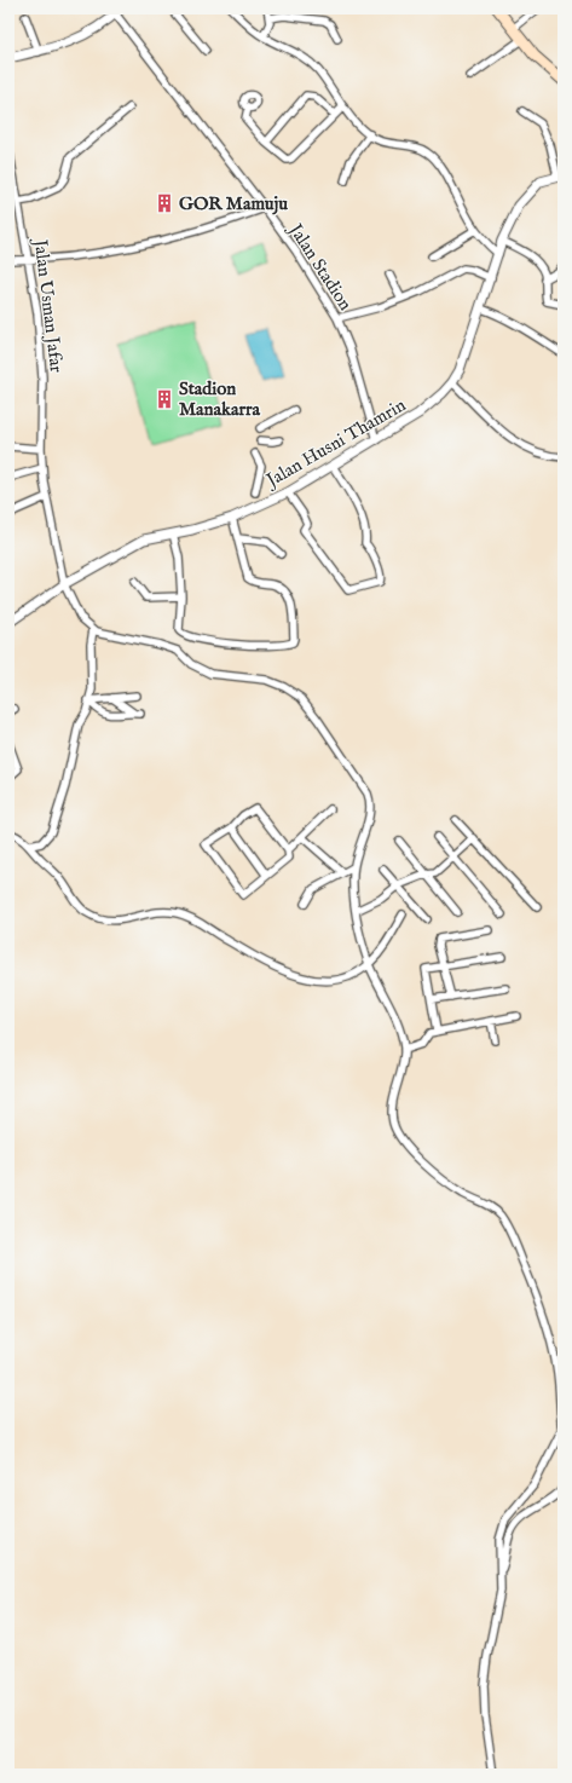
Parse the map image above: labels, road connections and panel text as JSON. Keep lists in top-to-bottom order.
{
  "streets": {
    "street": ["Jalan Stadion", "Jalan Usman Jafar", "Jalan Husni Thamrin"]
  },
  "crossings": [
    ["Jalan Stadion", "Jalan Husni Thamrin"],
    ["Jalan Usman Jafar", "Jalan Husni Thamrin"]
  ],
  "places": {
    "building": ["GOR Mamuju", "Stadion Manakarra"]
  }
}
